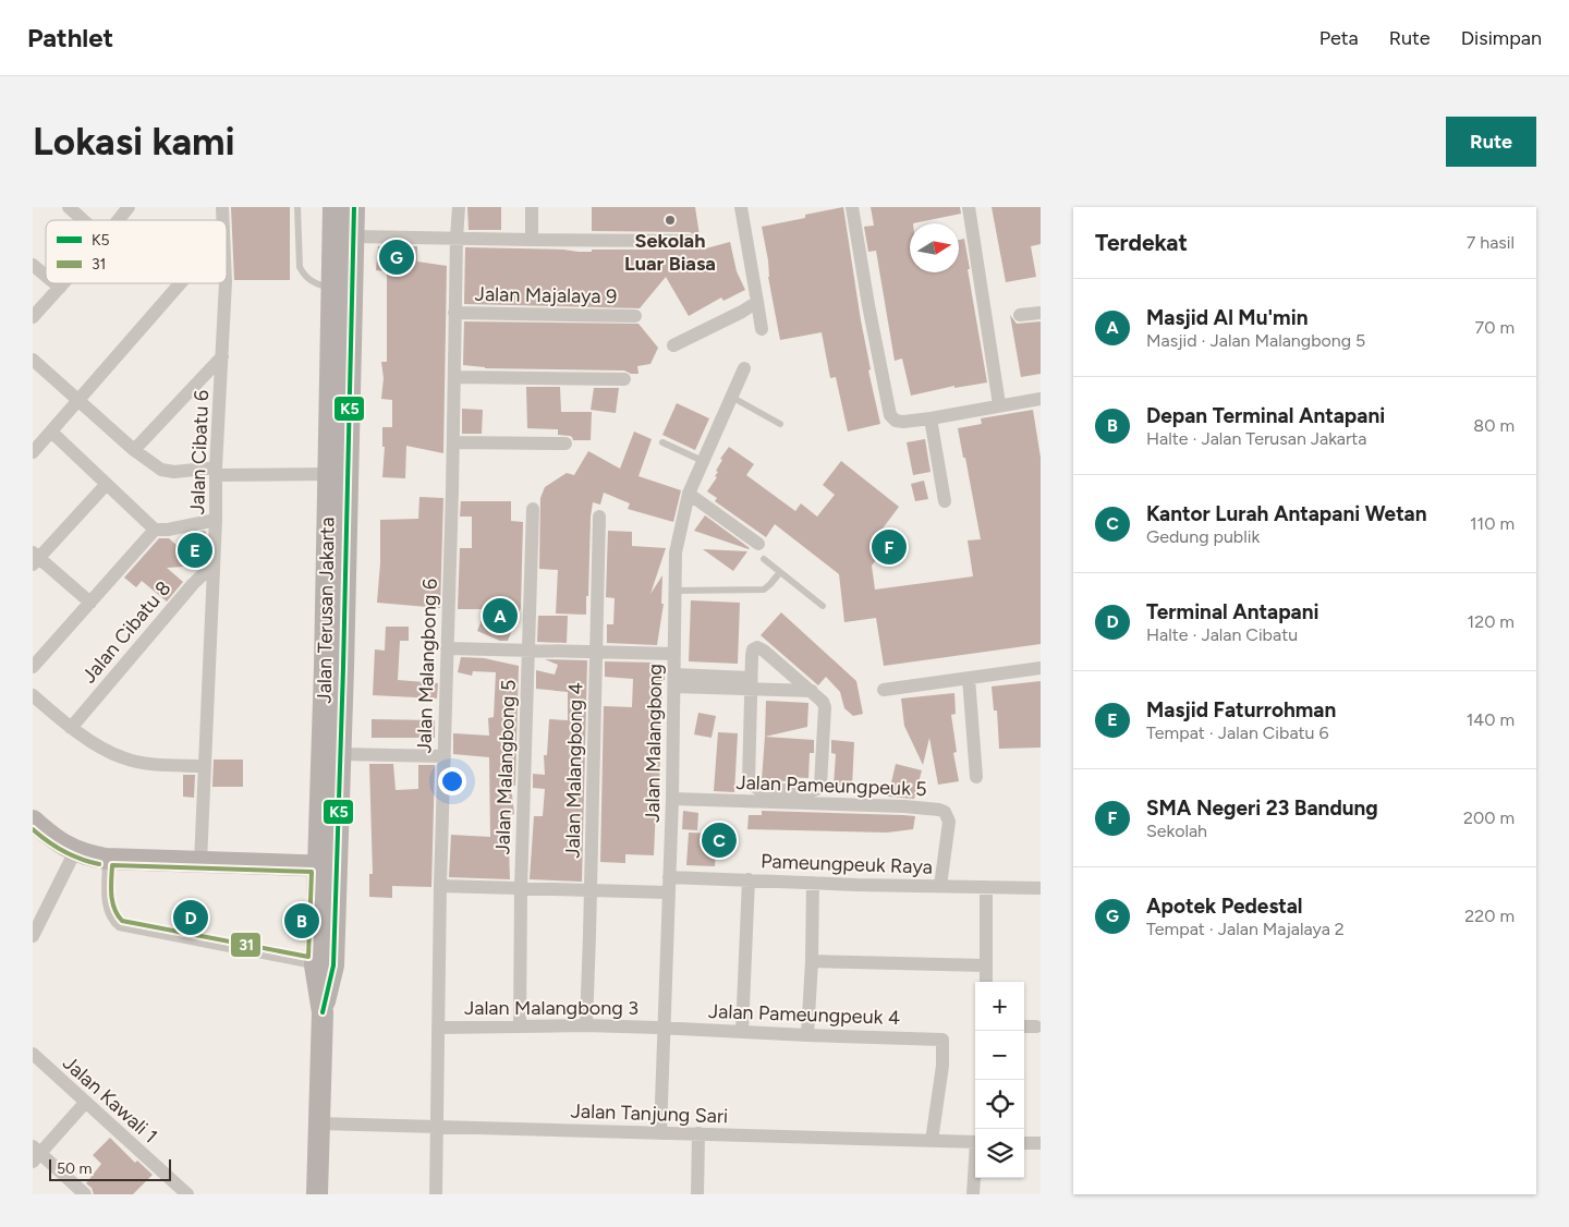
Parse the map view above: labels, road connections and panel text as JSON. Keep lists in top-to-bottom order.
{
  "streets": {
    "main road": ["Jalan Terusan Jakarta"],
    "street": [
      "Jalan Majalaya 9",
      "Jalan Cibatu 6",
      "Jalan Cibatu 8",
      "Jalan Malangbong 6",
      "Jalan Malangbong",
      "Jalan Malangbong 5",
      "Jalan Malangbong 4",
      "Jalan Pameungpeuk 5",
      "Pameungpeuk Raya",
      "Jalan Malangbong 3",
      "Jalan Pameungpeuk 4",
      "Jalan Kawali 1",
      "Jalan Tanjung Sari"
    ]
  },
  "crossings": [
    ["Jalan Majalaya 9", "Jalan Malangbong 6"],
    ["Jalan Cibatu 6", "Jalan Cibatu 8"],
    ["Jalan Terusan Jakarta", "Jalan Tanjung Sari"],
    ["Jalan Malangbong 6", "Jalan Malangbong 3"],
    ["Jalan Malangbong 6", "Jalan Tanjung Sari"],
    ["Jalan Malangbong", "Jalan Pameungpeuk 5"],
    ["Jalan Malangbong", "Pameungpeuk Raya"],
    ["Jalan Malangbong", "Jalan Malangbong 3"],
    ["Jalan Malangbong", "Jalan Pameungpeuk 4"],
    ["Jalan Malangbong", "Jalan Tanjung Sari"],
    ["Jalan Malangbong 5", "Jalan Malangbong 3"],
    ["Jalan Malangbong 4", "Jalan Malangbong 3"],
    ["Jalan Pameungpeuk 5", "Pameungpeuk Raya"],
    ["Jalan Malangbong 3", "Jalan Pameungpeuk 4"],
    ["Jalan Pameungpeuk 4", "Jalan Tanjung Sari"]
  ],
  "places": ["Sekolah Luar Biasa"],
  "lines": ["transit line K5", "transit line 31"],
  "legend": ["K5", "31"],
  "scale_bar": "50 m",
  "north": "right",
  "page": {
    "header": "Pathlet",
    "nav": ["Peta", "Rute", "Disimpan"],
    "buttons": "Rute",
    "title": "Lokasi kami",
    "heading": ["Terdekat", "7 hasil"],
    "pins": [
      "G",
      "F",
      "E",
      "A",
      "C",
      "D",
      "B"
    ],
    "list": [
      {
        "mark": "A",
        "name": "Masjid Al Mu'min",
        "note": "Masjid · Jalan Malangbong 5",
        "value": "70 m"
      },
      {
        "mark": "B",
        "name": "Depan Terminal Antapani",
        "note": "Halte · Jalan Terusan Jakarta",
        "value": "80 m"
      },
      {
        "mark": "C",
        "name": "Kantor Lurah Antapani Wetan",
        "note": "Gedung publik",
        "value": "110 m"
      },
      {
        "mark": "D",
        "name": "Terminal Antapani",
        "note": "Halte · Jalan Cibatu",
        "value": "120 m"
      },
      {
        "mark": "E",
        "name": "Masjid Faturrohman",
        "note": "Tempat · Jalan Cibatu 6",
        "value": "140 m"
      },
      {
        "mark": "F",
        "name": "SMA Negeri 23 Bandung",
        "note": "Sekolah",
        "value": "200 m"
      },
      {
        "mark": "G",
        "name": "Apotek Pedestal",
        "note": "Tempat · Jalan Majalaya 2",
        "value": "220 m"
      }
    ],
    "map_buttons": ["+", "−"],
    "scale": "50 m"
  }
}
